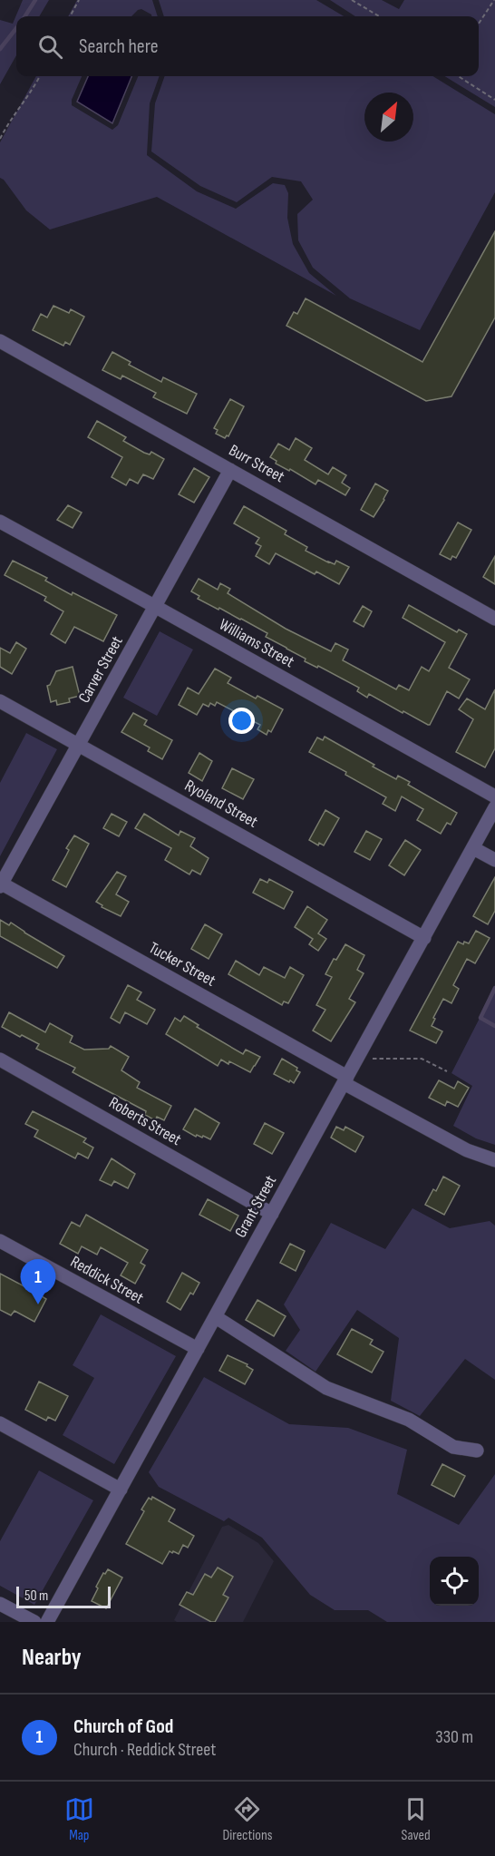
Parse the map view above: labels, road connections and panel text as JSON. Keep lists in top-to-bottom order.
{
  "streets": {
    "street": [
      "Burr Street",
      "Williams Street",
      "Carver Street",
      "Ryoland Street",
      "Tucker Street",
      "Roberts Street",
      "Grant Street",
      "Reddick Street"
    ]
  },
  "crossings": [
    ["Burr Street", "Carver Street"],
    ["Williams Street", "Carver Street"],
    ["Carver Street", "Ryoland Street"],
    ["Carver Street", "Tucker Street"],
    ["Ryoland Street", "Grant Street"],
    ["Tucker Street", "Grant Street"],
    ["Roberts Street", "Grant Street"],
    ["Grant Street", "Reddick Street"]
  ],
  "scale_bar": "50 m",
  "north": "top right",
  "page": {
    "search": "Search here",
    "pins": "1",
    "scale": "50 m",
    "heading": "Nearby",
    "list": [
      {
        "mark": "1",
        "name": "Church of God",
        "note": "Church · Reddick Street",
        "value": "330 m"
      }
    ],
    "nav": ["Map", "Directions", "Saved"]
  }
}
